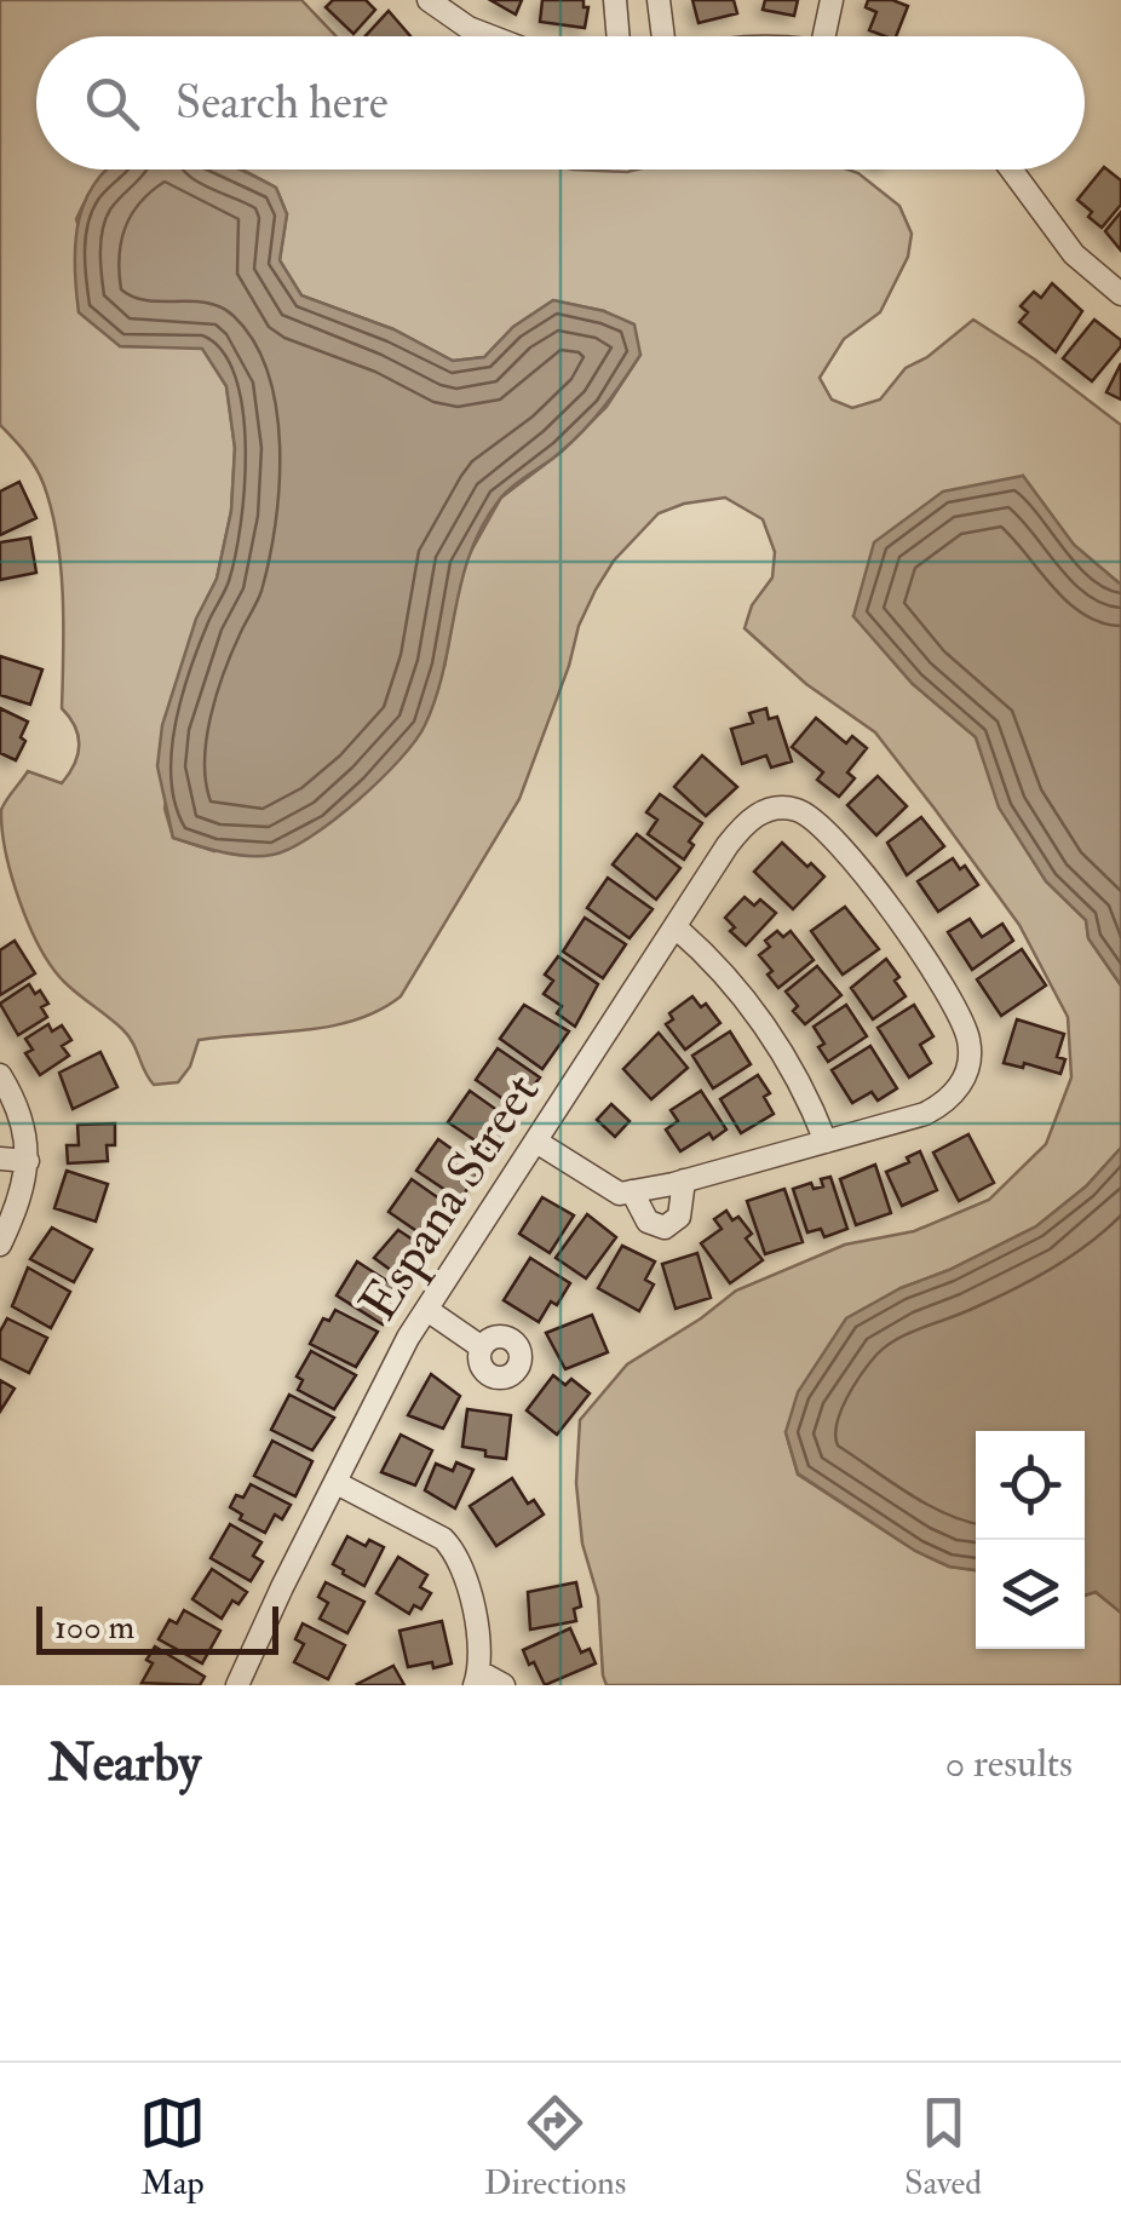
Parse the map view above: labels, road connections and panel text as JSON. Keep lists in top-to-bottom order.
{
  "streets": {
    "street": ["Espana Street"]
  },
  "scale_bar": "100 m",
  "page": {
    "search": "Search here",
    "scale": "100 m",
    "heading": ["Nearby", "0 results"],
    "nav": ["Map", "Directions", "Saved"]
  }
}
